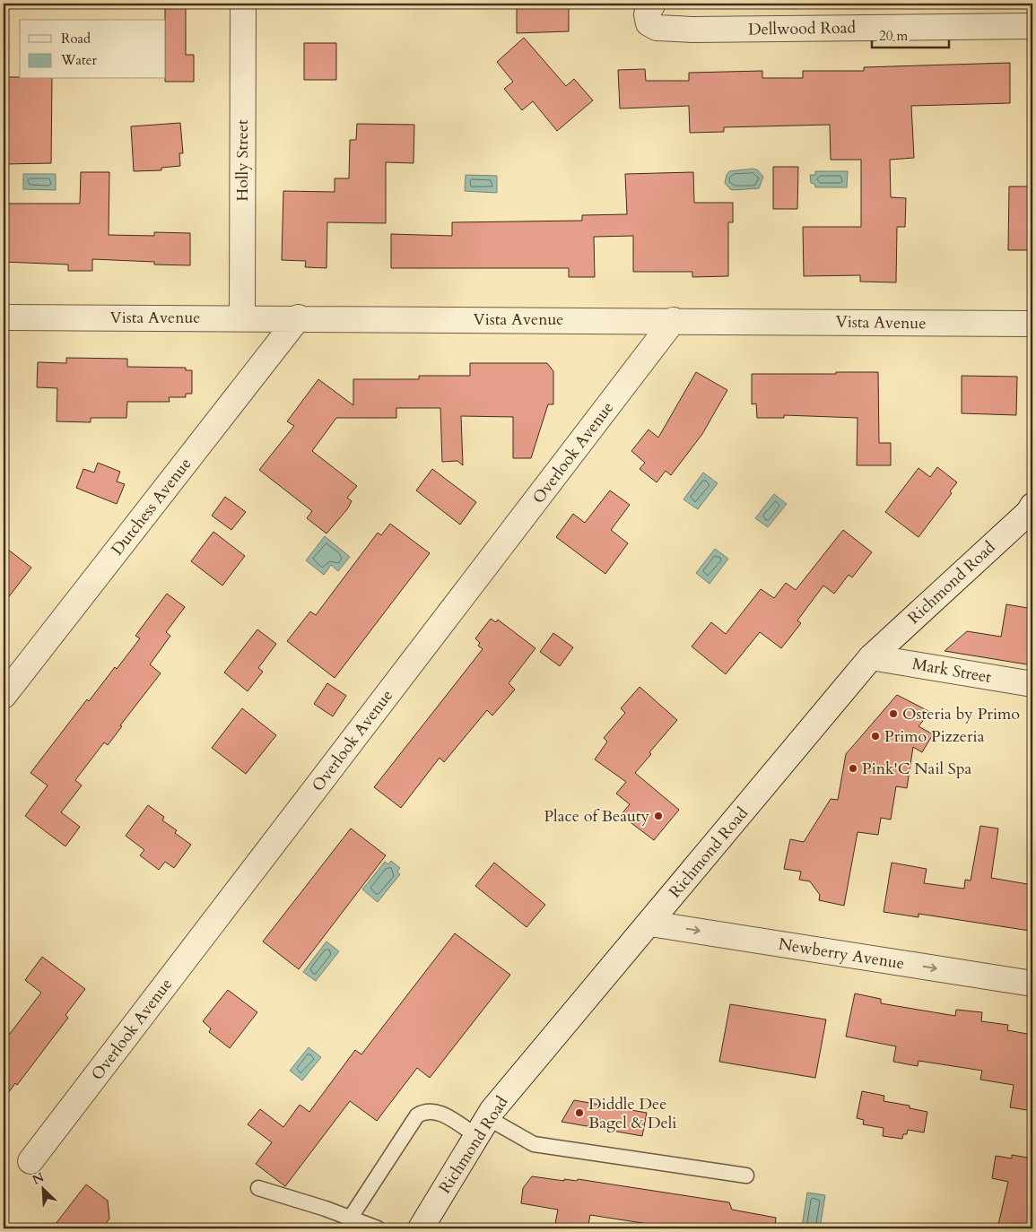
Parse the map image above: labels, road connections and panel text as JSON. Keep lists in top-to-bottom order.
{
  "streets": {
    "street": [
      "Dellwood Road",
      "Holly Street",
      "Vista Avenue",
      "Overlook Avenue",
      "Dutchess Avenue",
      "Richmond Road",
      "Mark Street",
      "Newberry Avenue"
    ]
  },
  "crossings": [
    ["Holly Street", "Vista Avenue"],
    ["Vista Avenue", "Overlook Avenue"],
    ["Vista Avenue", "Dutchess Avenue"],
    ["Richmond Road", "Mark Street"],
    ["Richmond Road", "Newberry Avenue"]
  ],
  "one_way": ["Newberry Avenue"],
  "places": [
    "Osteria by Primo",
    "Primo Pizzeria",
    "Pink'C Nail Spa",
    "Place of Beauty",
    "Diddle Dee Bagel & Deli"
  ],
  "legend": ["Road", "Water"],
  "scale_bar": "20 m",
  "north": "top left"
}
